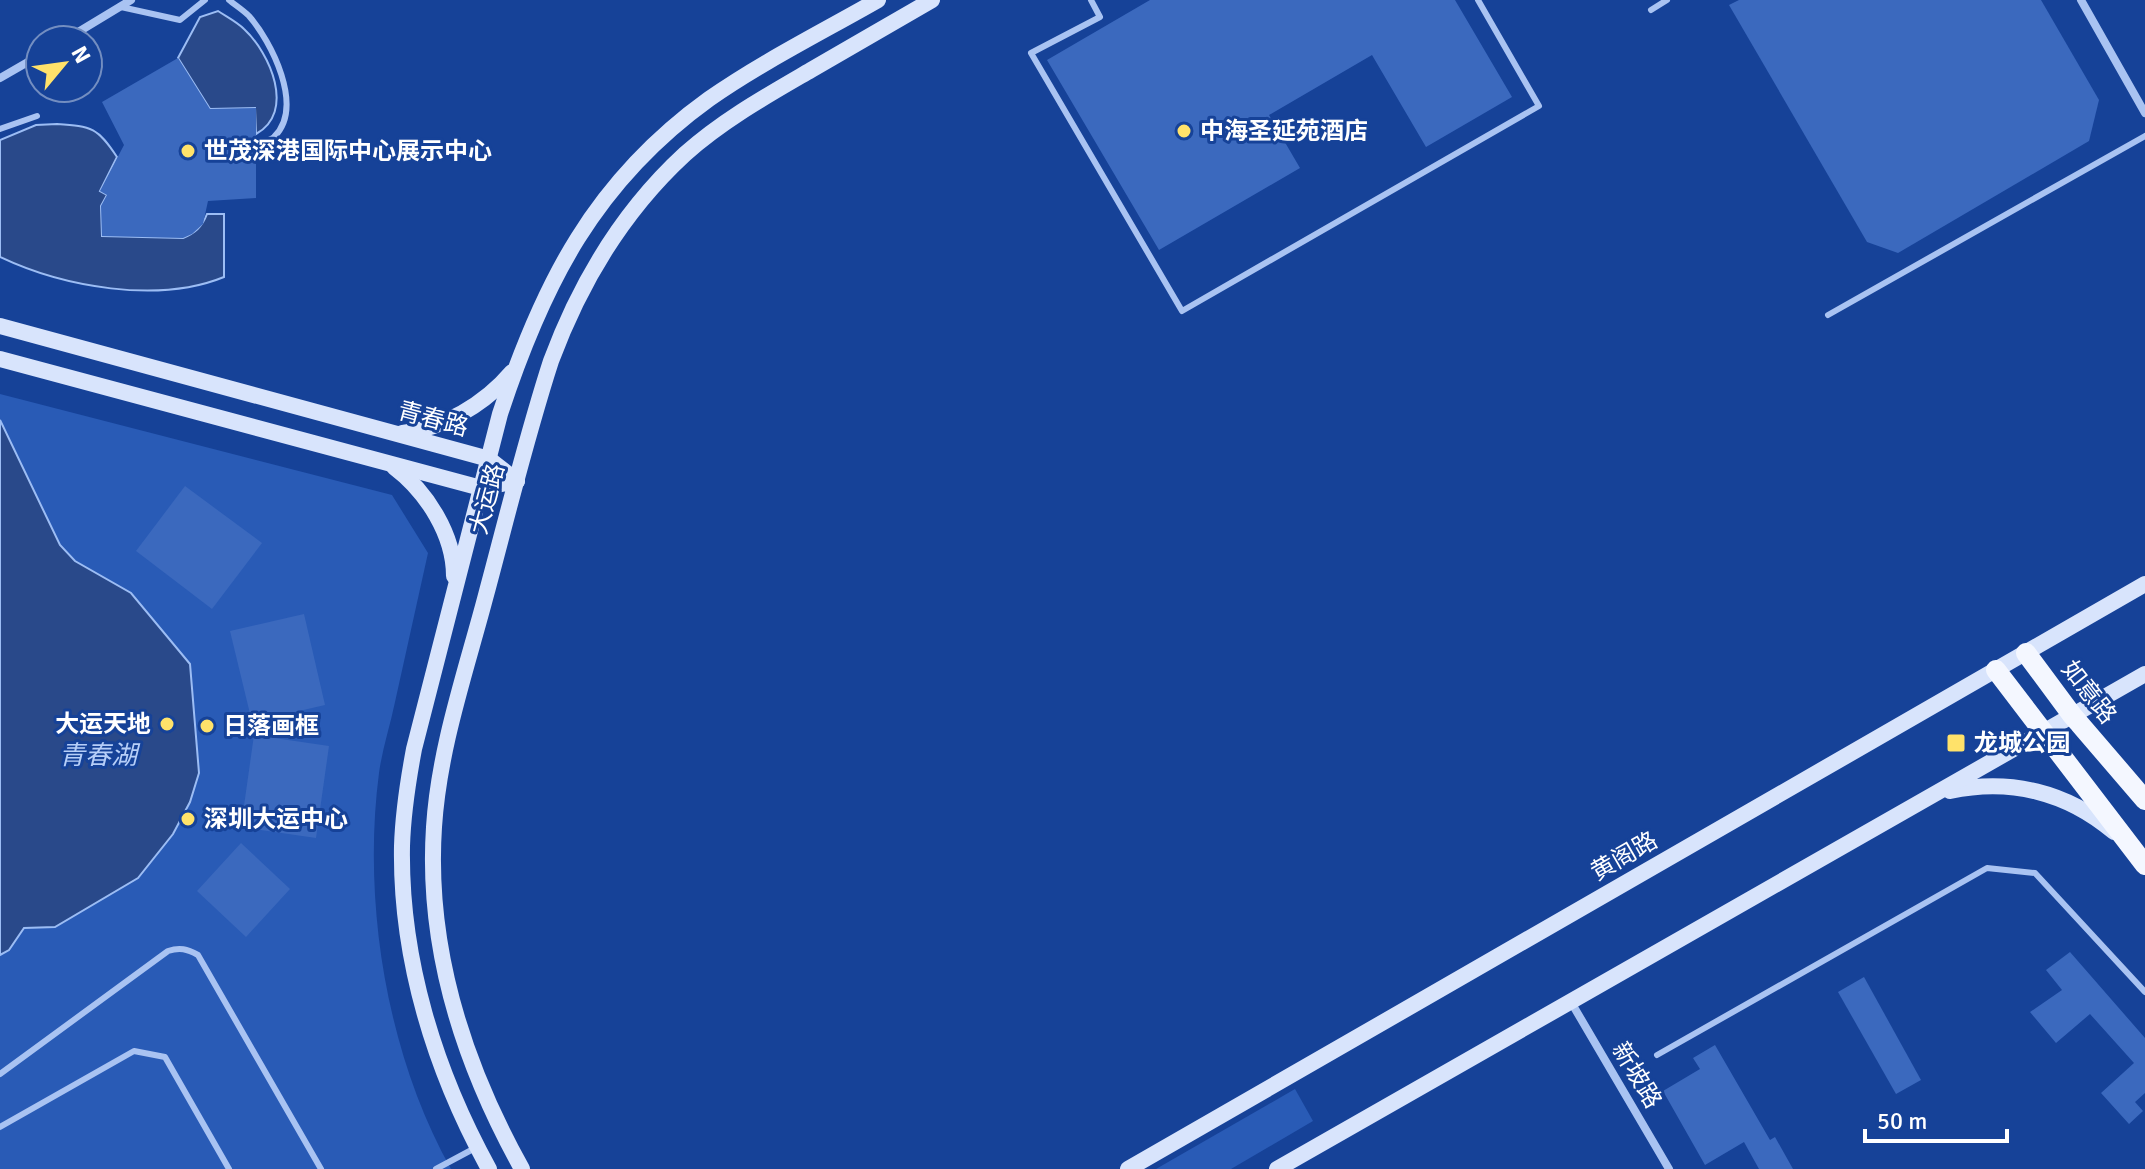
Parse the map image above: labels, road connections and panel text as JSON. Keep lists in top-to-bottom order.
{
  "streets": {
    "main road": ["如意路"],
    "street": [
      "青春路",
      "大运路",
      "黄阁路",
      "新坡路"
    ]
  },
  "crossings": [
    ["青春路", "大运路"],
    ["如意路", "黄阁路"]
  ],
  "water": ["青春湖"],
  "places": {
    "other": [
      "中海圣延苑酒店",
      "世茂深港国际中心展示中心",
      "大运天地",
      "日落画框",
      "深圳大运中心"
    ],
    "transit": ["龙城公园"]
  },
  "scale_bar": "50 m",
  "north": "top right"
}
